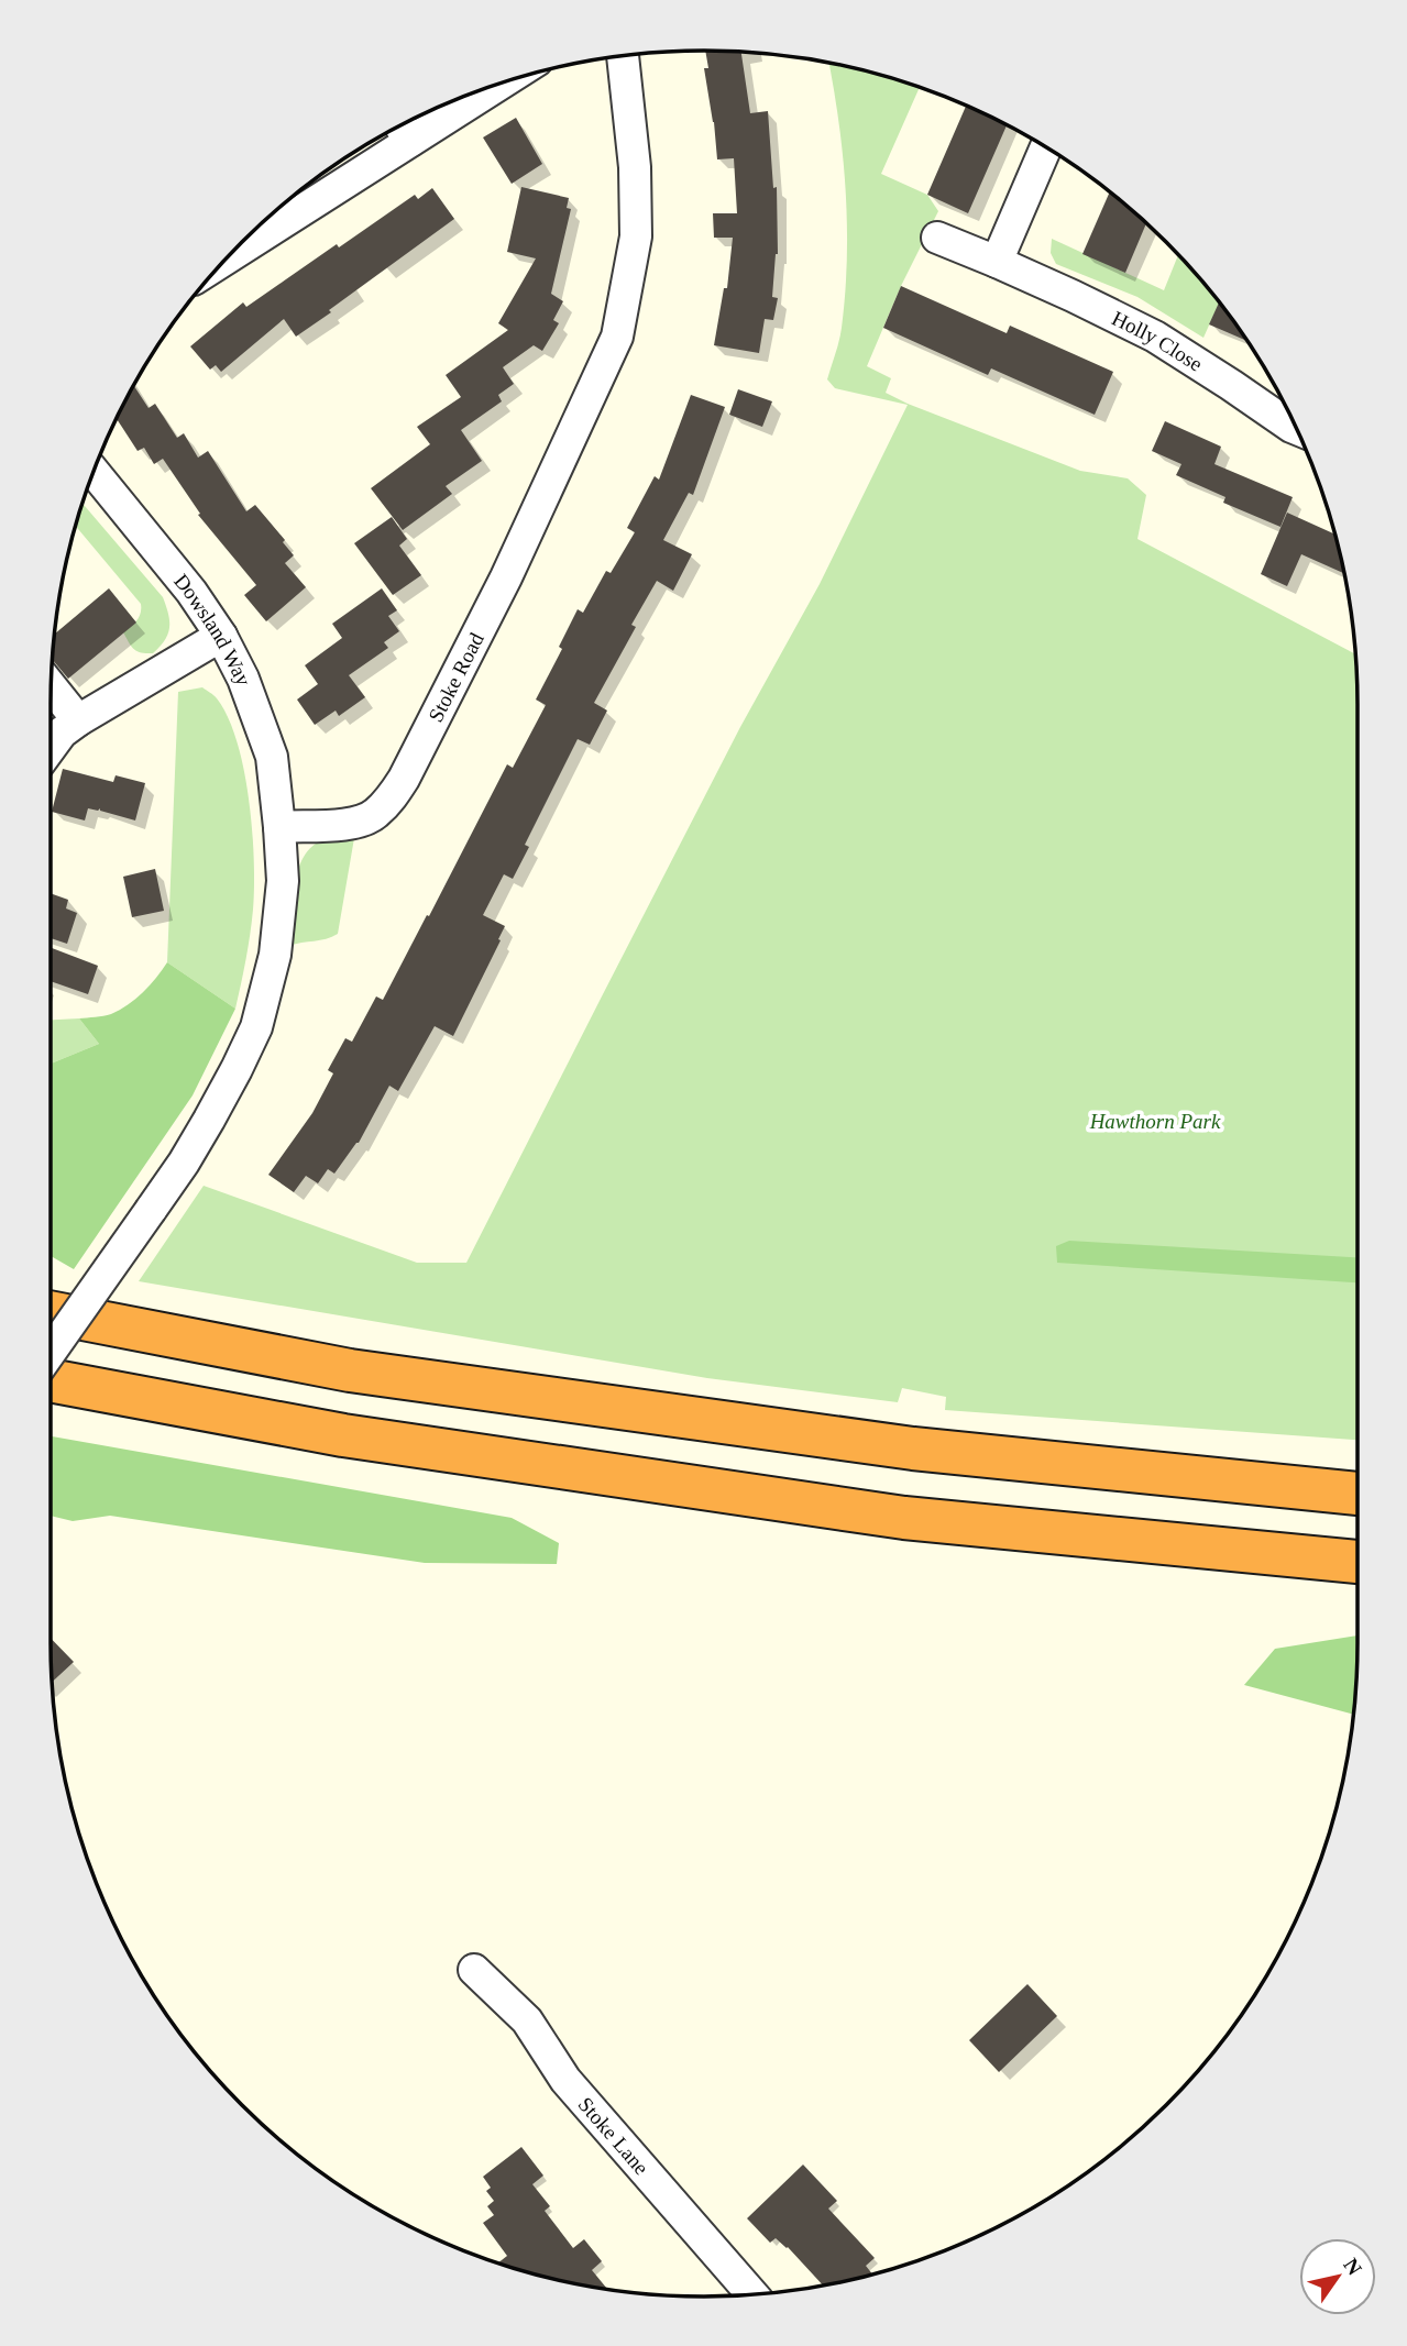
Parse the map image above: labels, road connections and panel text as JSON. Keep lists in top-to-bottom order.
{
  "streets": {
    "street": [
      "Holly Close",
      "Dowsland Way",
      "Stoke Road",
      "Stoke Lane"
    ]
  },
  "crossings": [
    ["Dowsland Way", "Stoke Road"]
  ],
  "parks": ["Hawthorn Park"],
  "north": "top right"
}
